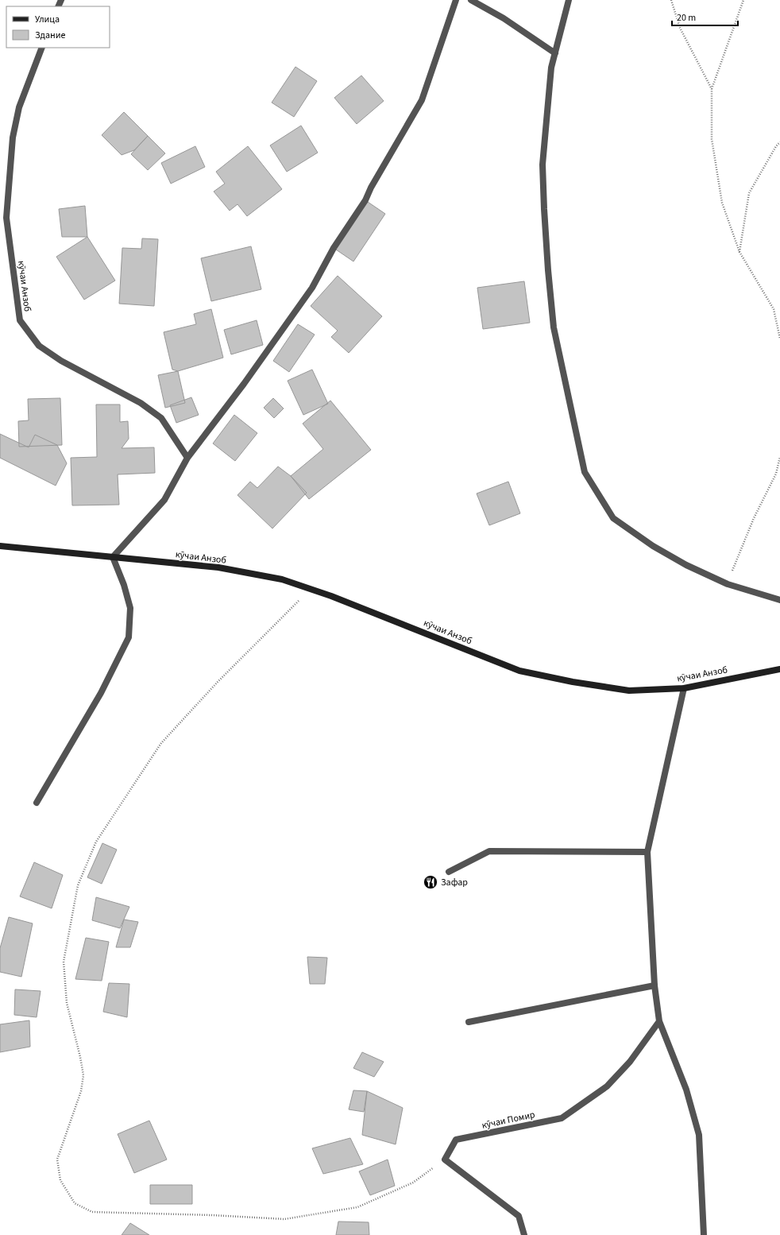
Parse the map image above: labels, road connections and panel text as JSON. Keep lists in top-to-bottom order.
{
  "streets": {
    "street": ["кӯчаи Анзоб", "кӯчаи Помир"]
  },
  "places": {
    "restaurant": ["Зафар"]
  },
  "legend": ["Улица", "Здание"],
  "scale_bar": "20 m"
}
